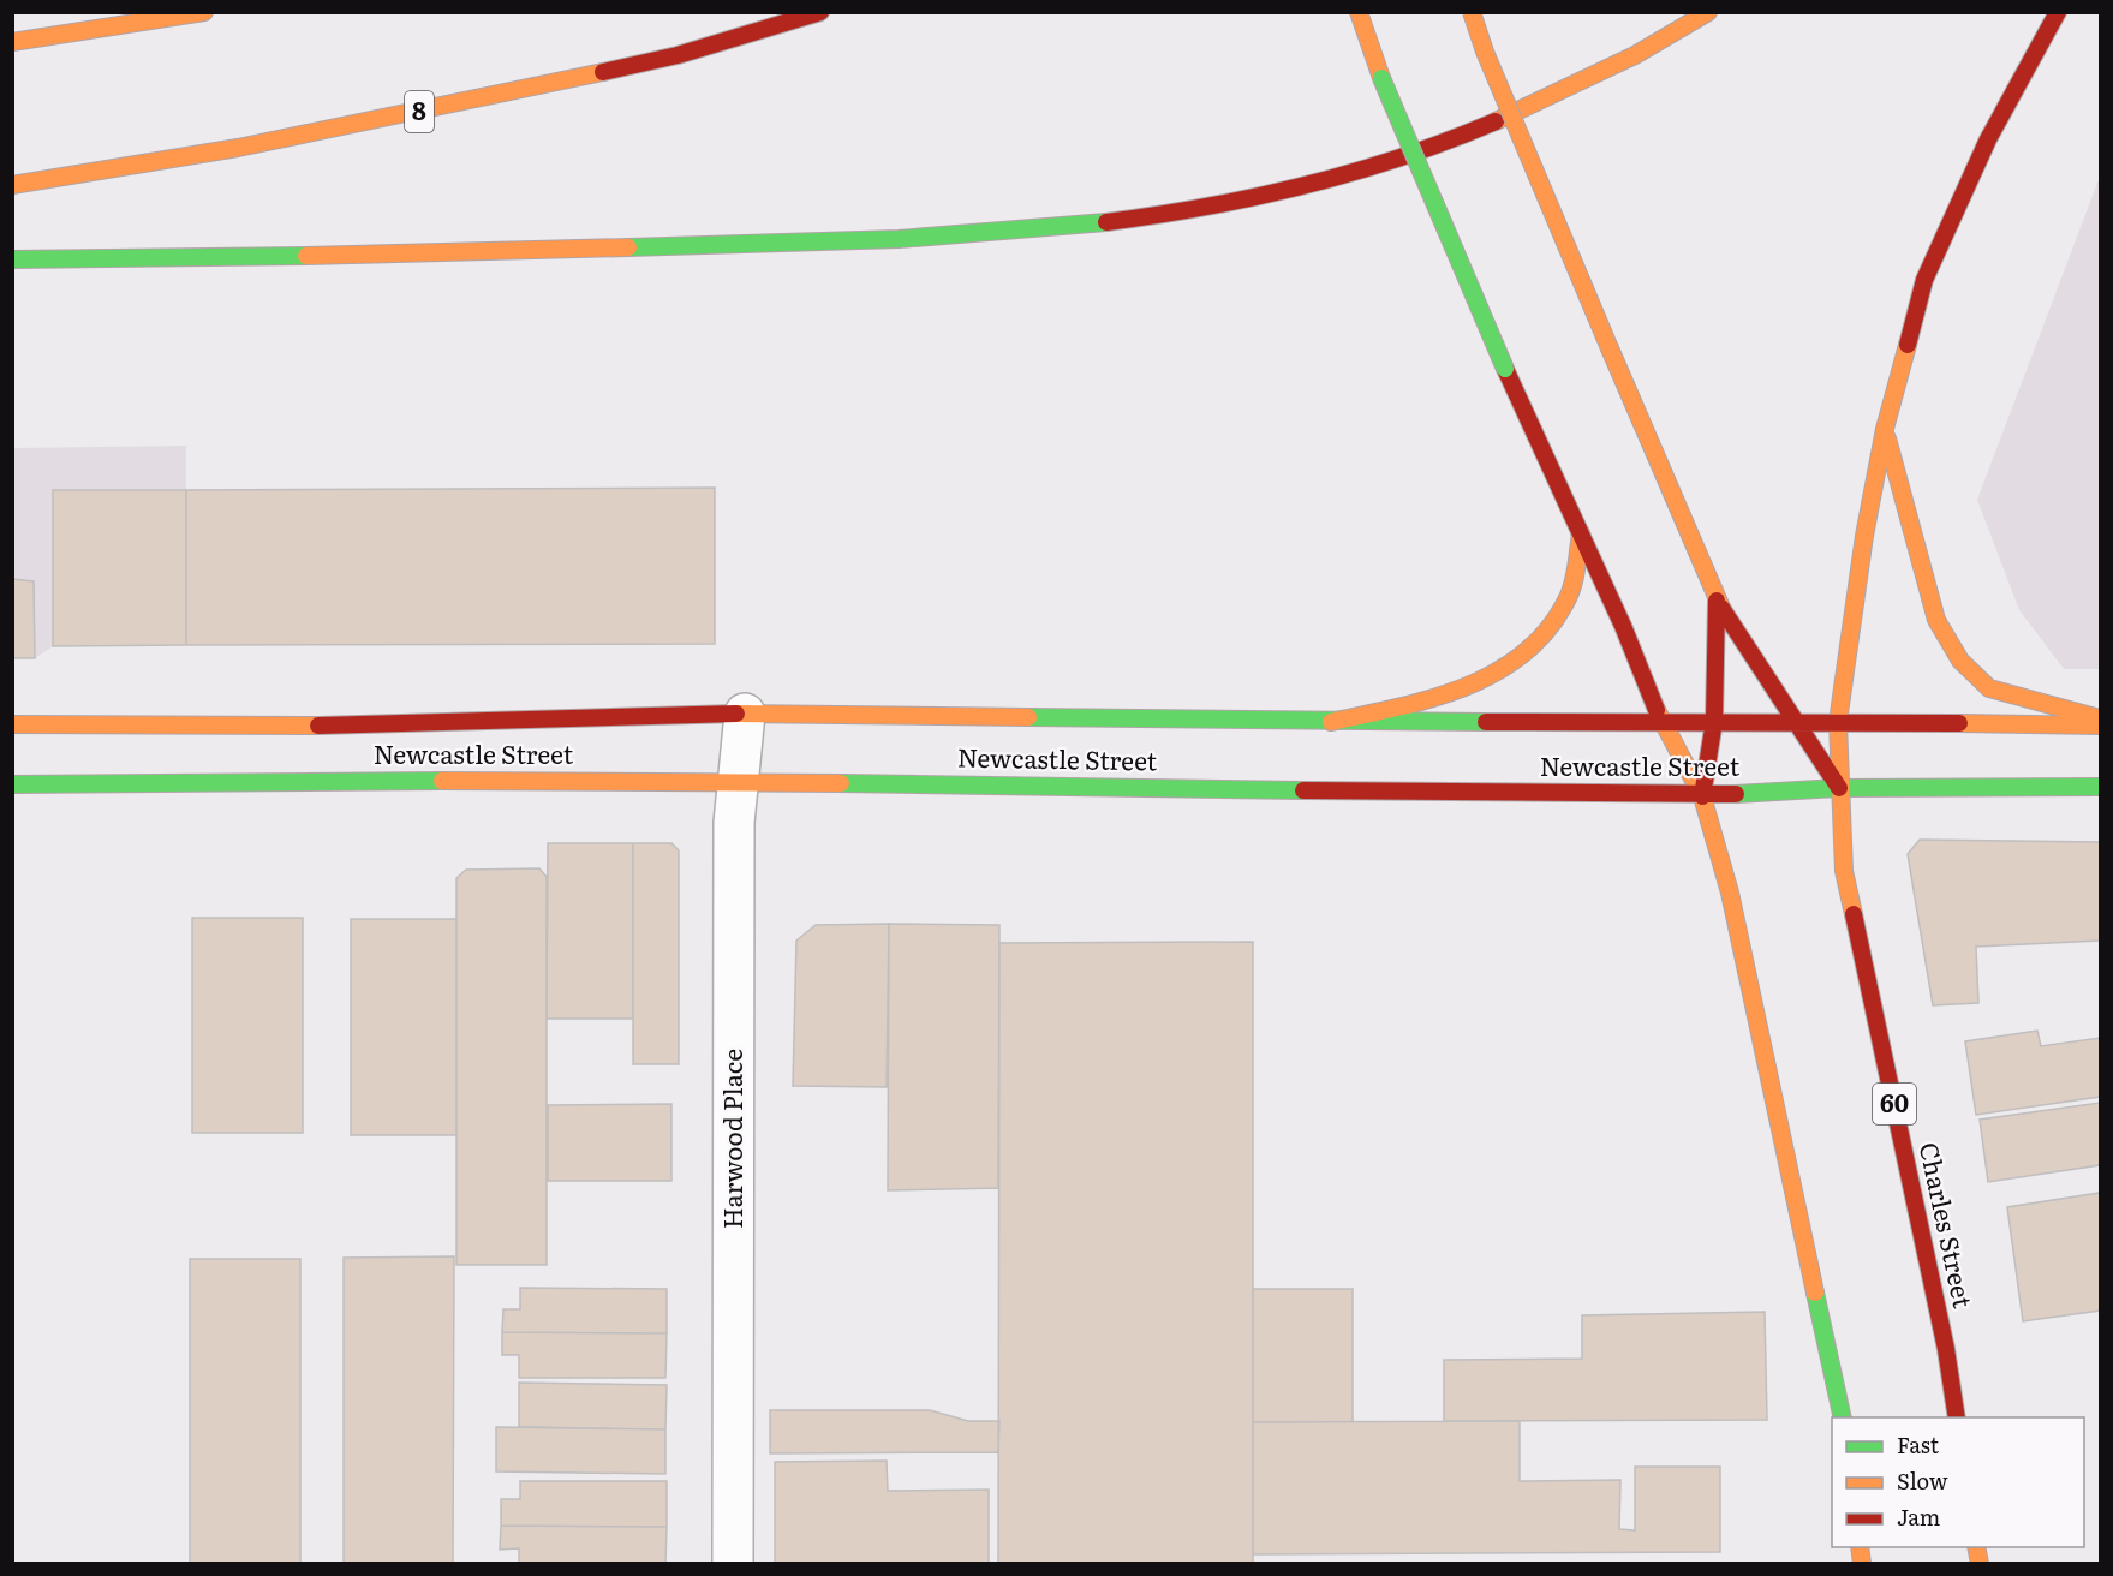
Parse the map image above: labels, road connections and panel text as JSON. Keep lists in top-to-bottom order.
{
  "streets": {
    "main road": [
      "8",
      "Newcastle Street",
      "60",
      "Charles Street"
    ],
    "street": ["Harwood Place"]
  },
  "crossings": [
    ["Newcastle Street", "Harwood Place"],
    ["Newcastle Street", "Charles Street"]
  ],
  "legend": ["Fast", "Slow", "Jam"]
}
